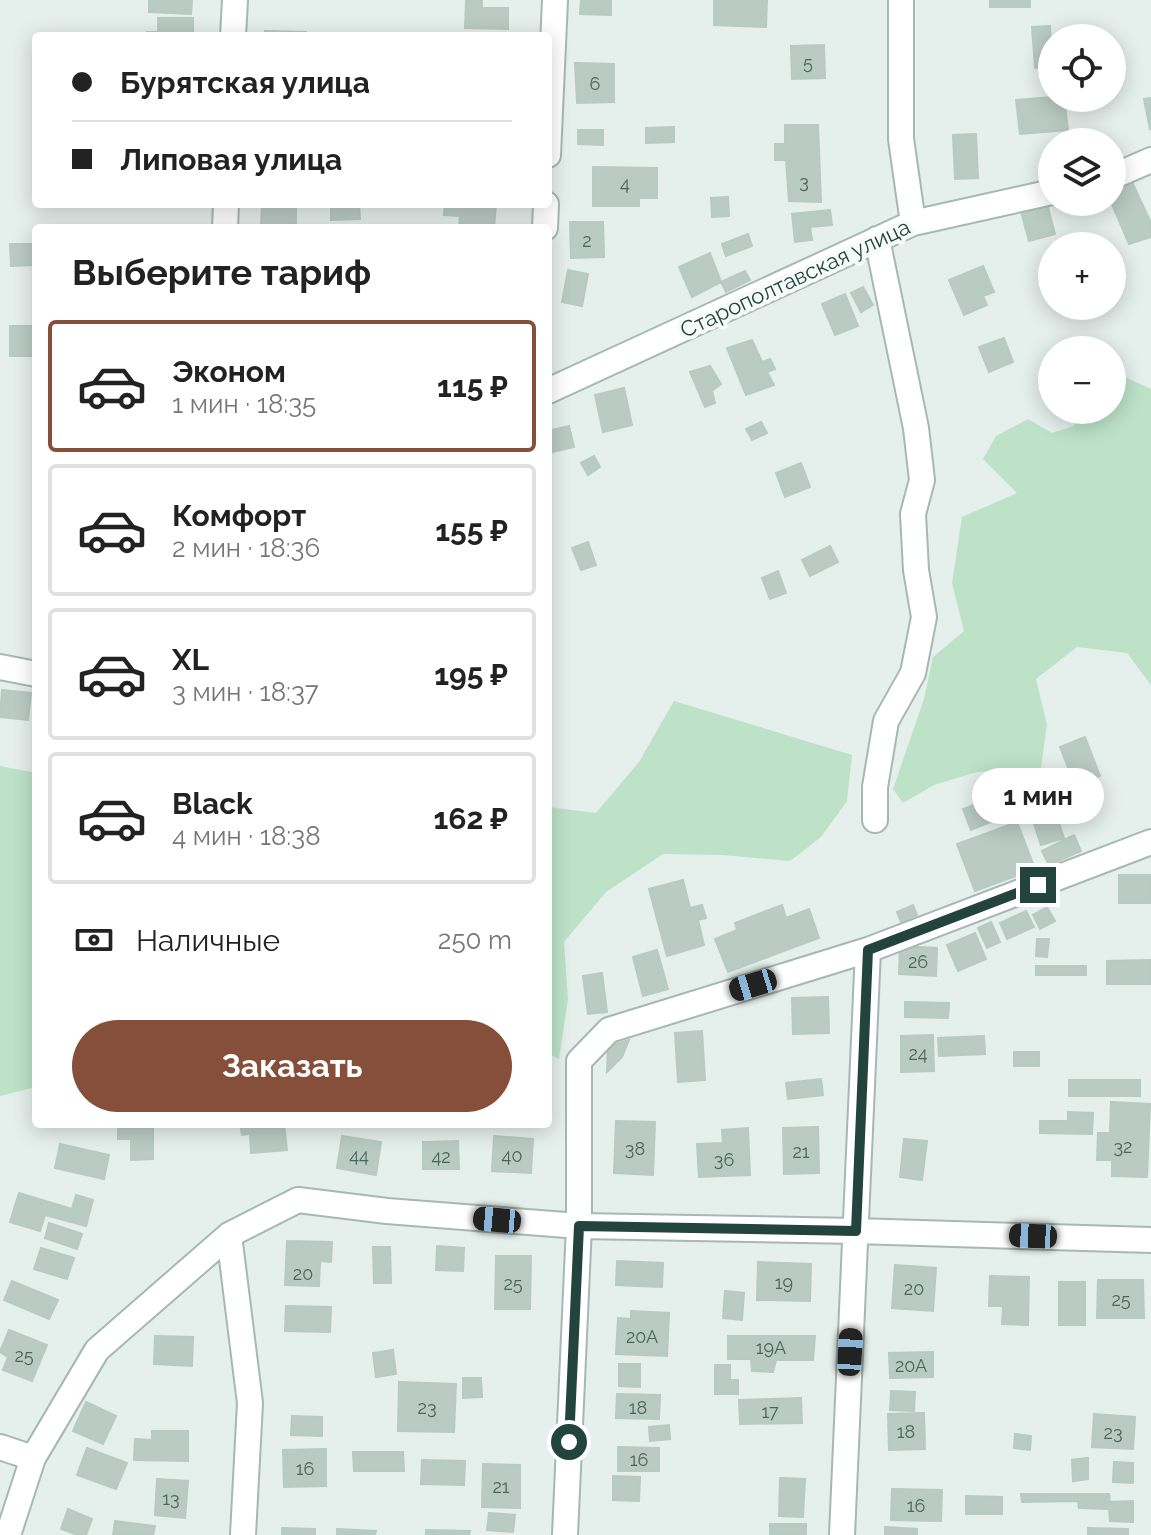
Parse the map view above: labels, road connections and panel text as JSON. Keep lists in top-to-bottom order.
{
  "streets": {
    "street": ["Старополтавская улица"]
  },
  "house_numbers": [
    "5",
    "6",
    "3",
    "4",
    "2",
    "26",
    "24",
    "32",
    "38",
    "21",
    "44",
    "40",
    "42",
    "36",
    "20",
    "19",
    "25",
    "20",
    "25",
    "20А",
    "19А",
    "25",
    "20А",
    "23",
    "18",
    "17",
    "18",
    "23",
    "16",
    "16",
    "21",
    "13",
    "16"
  ],
  "page": {
    "map_buttons": ["+", "−"],
    "banner": ["Бурятская улица", "Липовая улица"],
    "heading": "Выберите тариф",
    "list": [
      {
        "name": "Эконом",
        "note": "1 мин · 18:35",
        "value": "115 ₽"
      },
      {
        "name": "Комфорт",
        "note": "2 мин · 18:36",
        "value": "155 ₽"
      },
      {
        "name": "XL",
        "note": "3 мин · 18:37",
        "value": "195 ₽"
      },
      {
        "name": "Black",
        "note": "4 мин · 18:38",
        "value": "162 ₽"
      }
    ],
    "bubble": "1 мин",
    "pay": ["Наличные", "250 m"],
    "buttons": "Заказать"
  }
}
